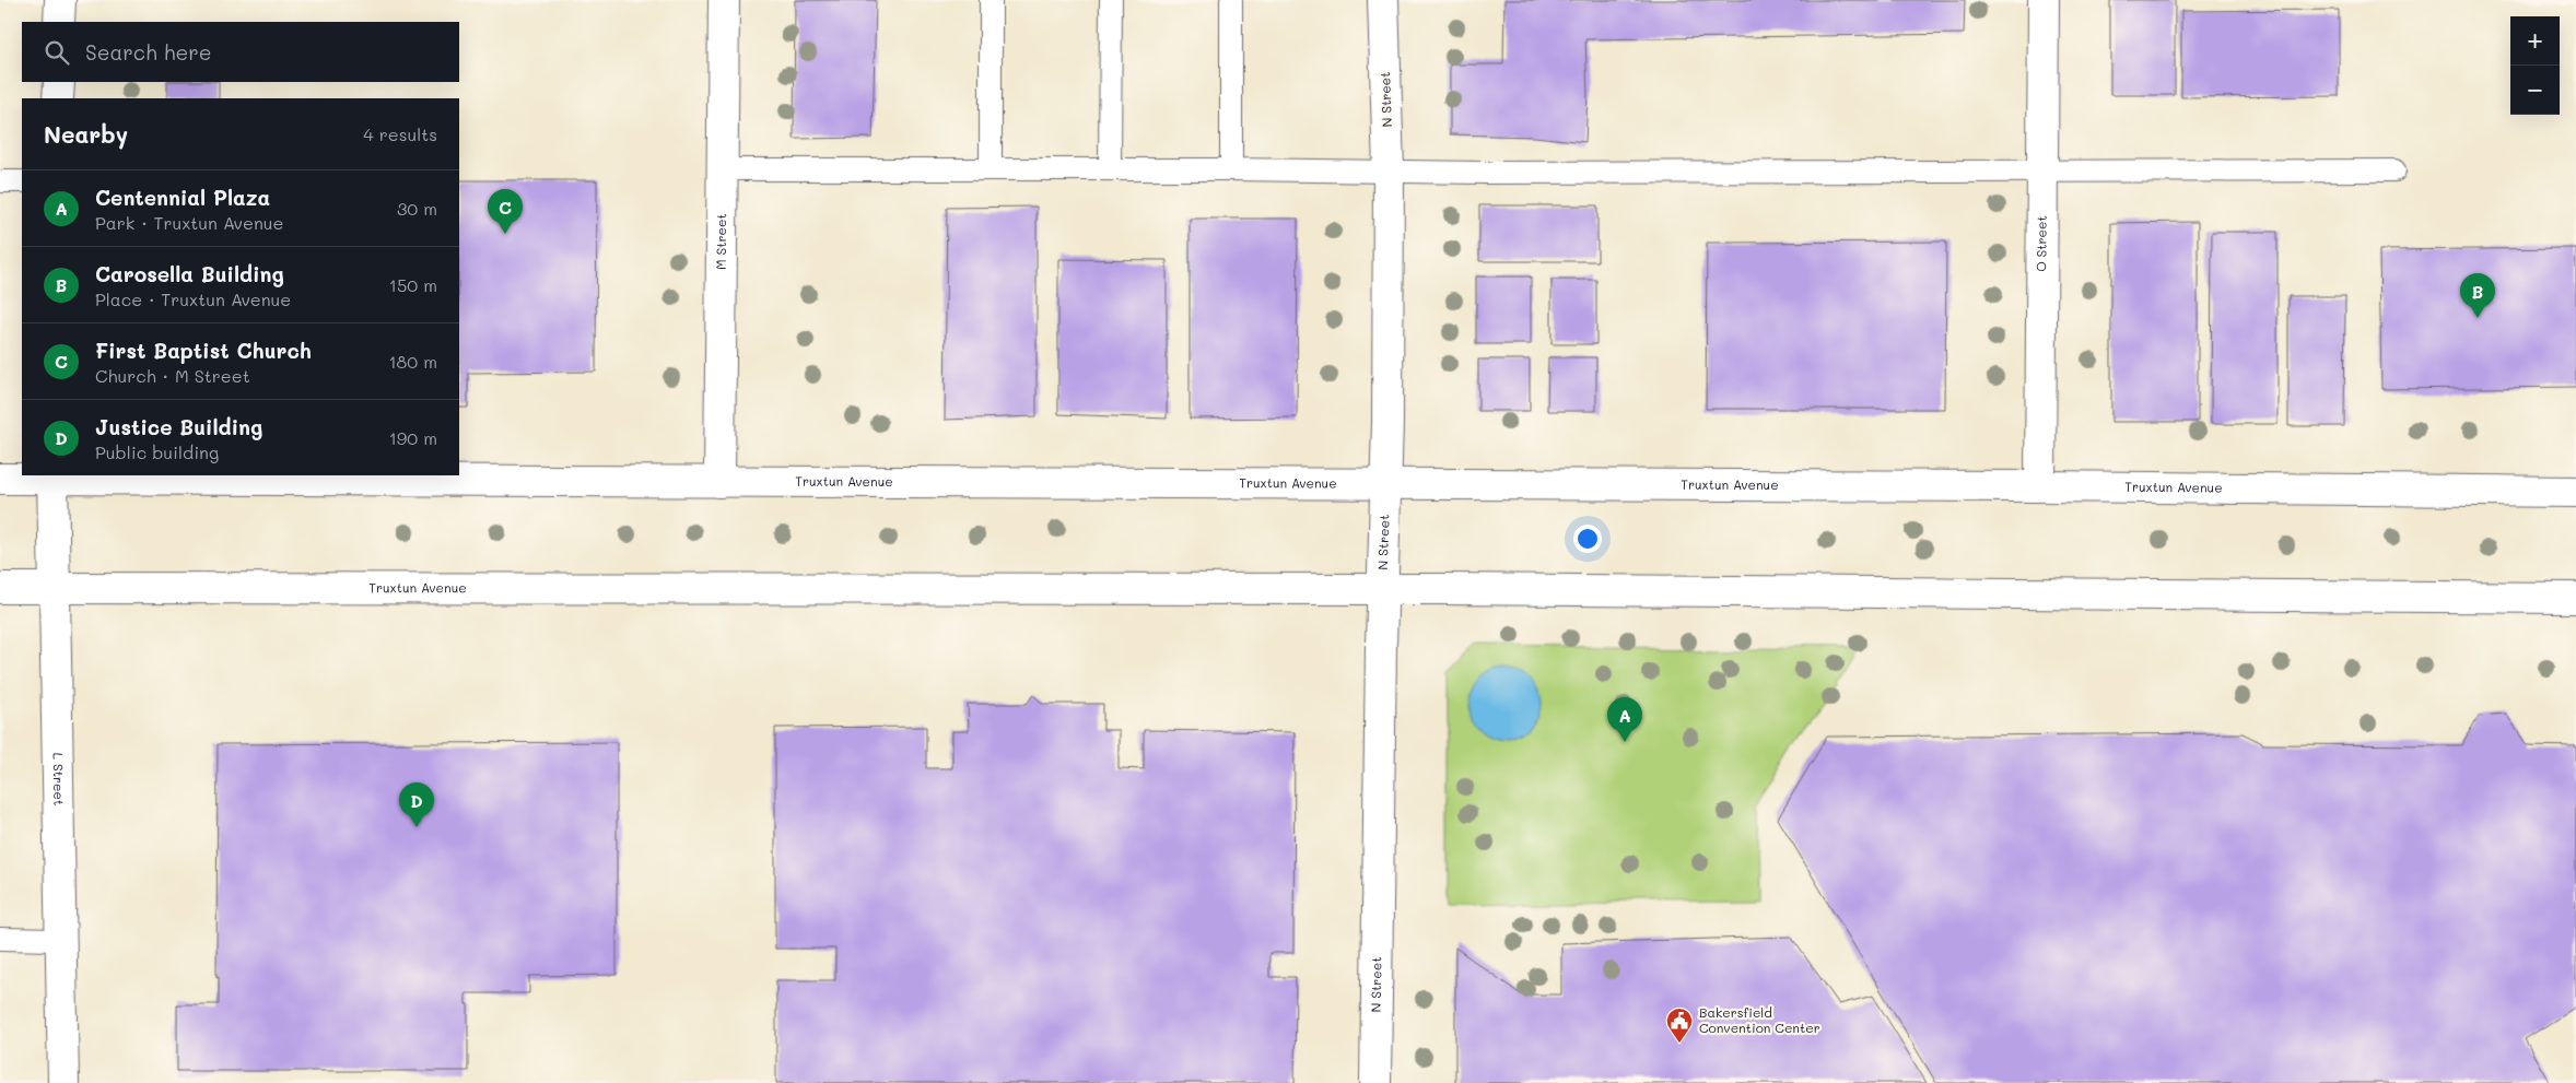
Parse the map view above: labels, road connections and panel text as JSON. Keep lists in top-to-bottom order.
{
  "streets": {
    "main road": [
      "N Street",
      "M Street",
      "O Street",
      "Truxtun Avenue",
      "L Street"
    ]
  },
  "crossings": [
    ["N Street", "Truxtun Avenue"],
    ["M Street", "Truxtun Avenue"],
    ["O Street", "Truxtun Avenue"],
    ["Truxtun Avenue", "L Street"]
  ],
  "places": {
    "public building": ["Bakersfield Convention Center"]
  },
  "page": {
    "map_buttons": ["+", "−"],
    "search": "Search here",
    "heading": ["Nearby", "4 results"],
    "list": [
      {
        "mark": "A",
        "name": "Centennial Plaza",
        "note": "Park · Truxtun Avenue",
        "value": "30 m"
      },
      {
        "mark": "B",
        "name": "Carosella Building",
        "note": "Place · Truxtun Avenue",
        "value": "150 m"
      },
      {
        "mark": "C",
        "name": "First Baptist Church",
        "note": "Church · M Street",
        "value": "180 m"
      },
      {
        "mark": "D",
        "name": "Justice Building",
        "note": "Public building",
        "value": "190 m"
      }
    ],
    "pins": [
      "C",
      "B",
      "A",
      "D"
    ]
  }
}
